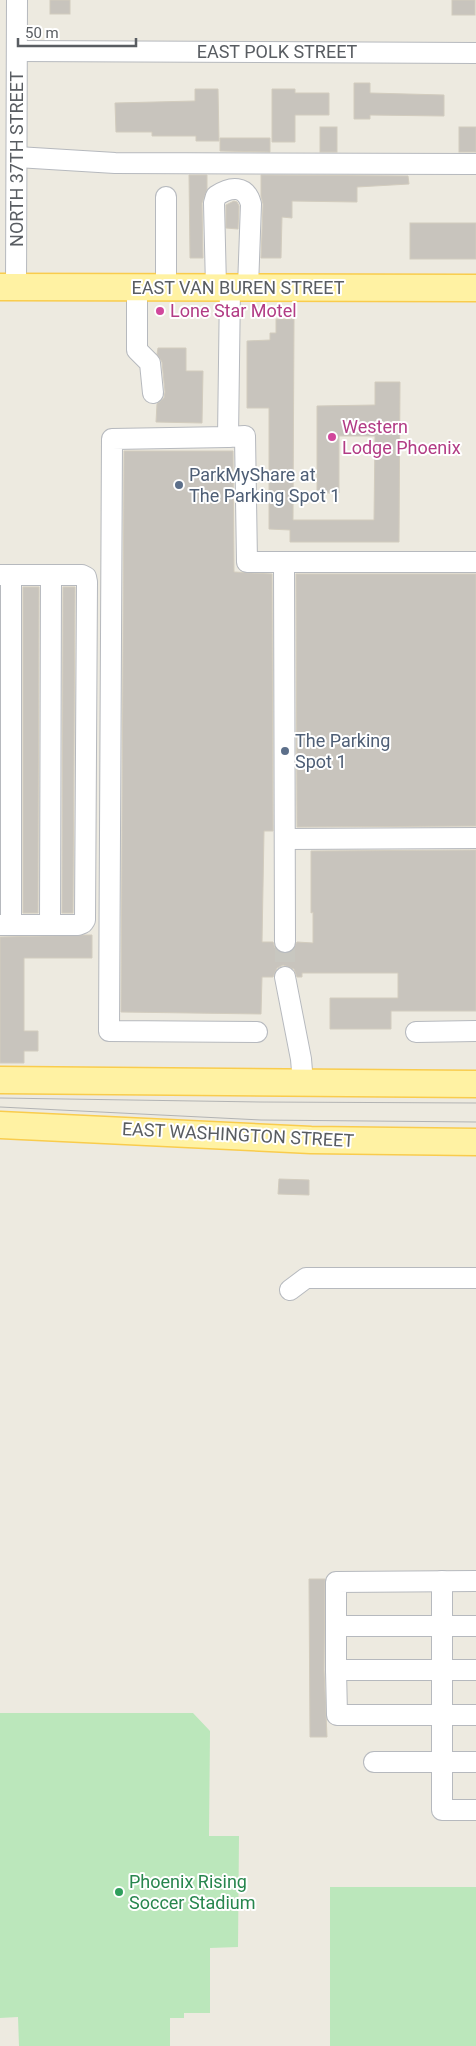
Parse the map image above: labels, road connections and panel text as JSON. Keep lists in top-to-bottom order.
{
  "streets": {
    "main road": ["EAST VAN BUREN STREET", "EAST WASHINGTON STREET"],
    "street": ["EAST POLK STREET", "NORTH 37TH STREET"]
  },
  "crossings": [
    ["EAST POLK STREET", "NORTH 37TH STREET"],
    ["NORTH 37TH STREET", "EAST VAN BUREN STREET"]
  ],
  "places": [
    "Lone Star Motel",
    "Western Lodge Phoenix",
    "ParkMyShare at The Parking Spot 1",
    "The Parking Spot 1",
    "Phoenix Rising Soccer Stadium"
  ],
  "scale_bar": "50 m"
}
